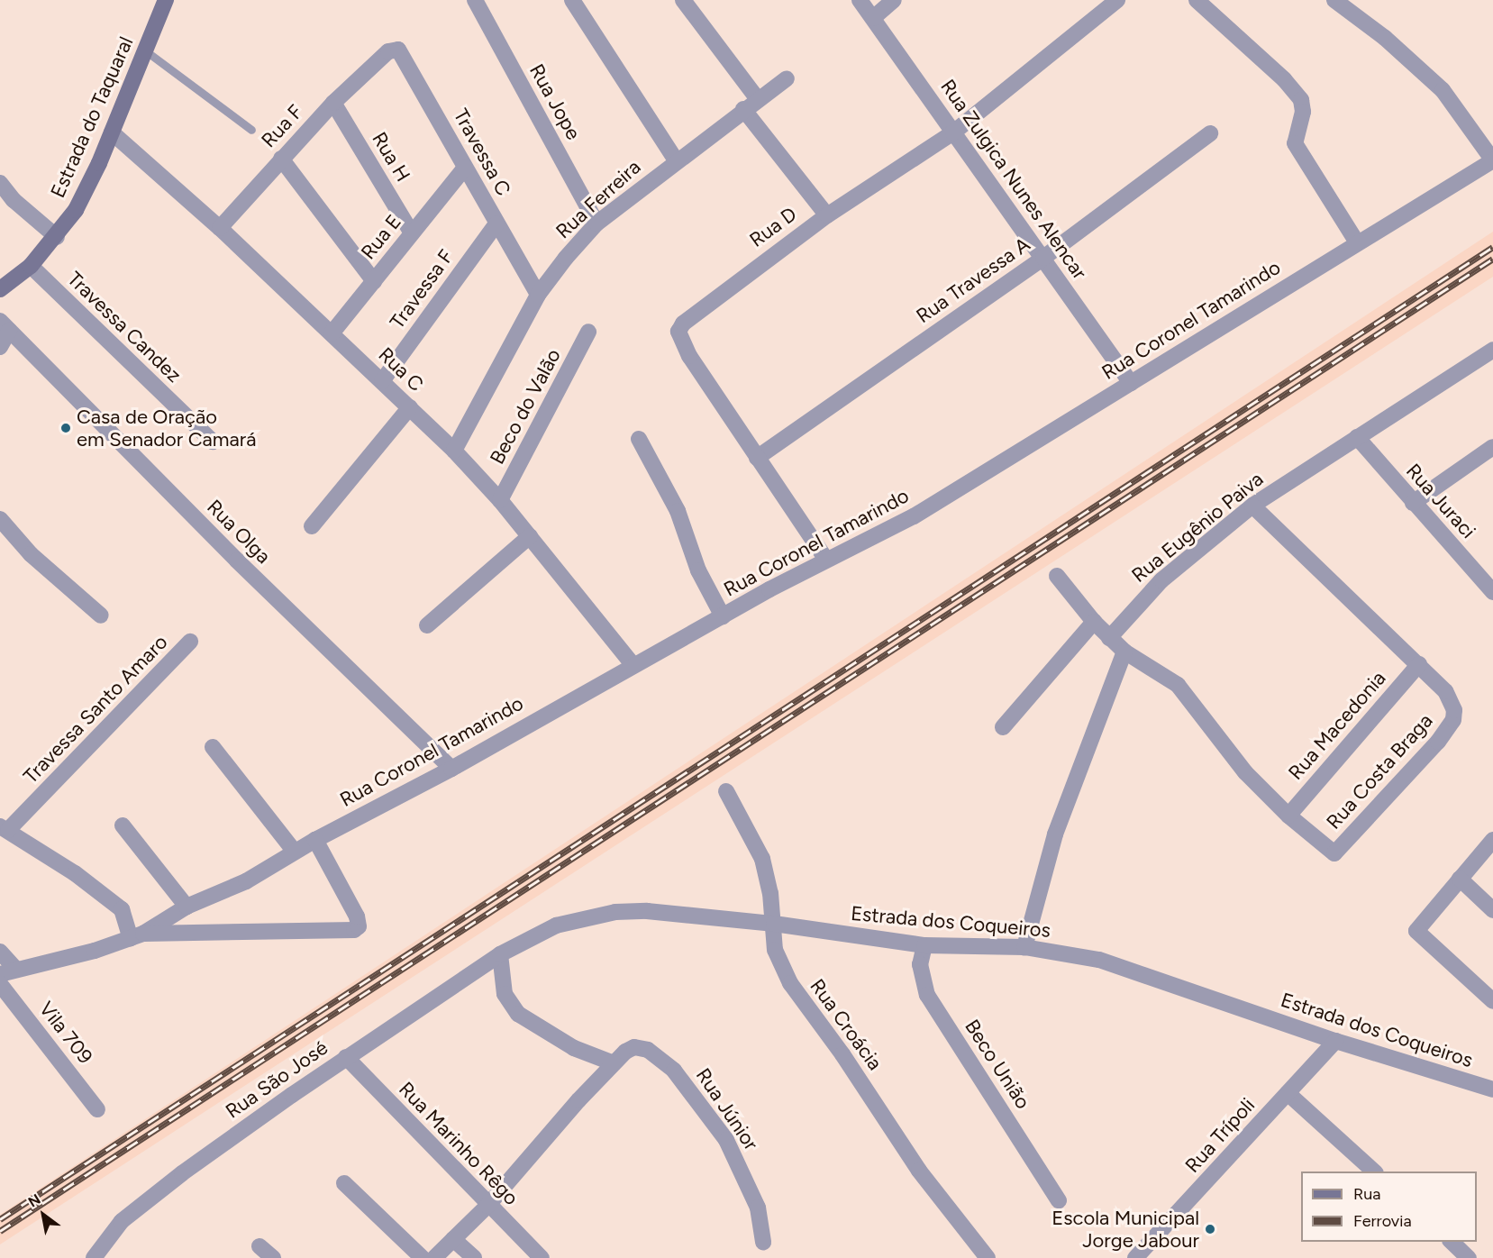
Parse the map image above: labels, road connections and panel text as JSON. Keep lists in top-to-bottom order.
{
  "streets": {
    "street": [
      "Rua Jope",
      "Estrada do Taquaral",
      "Rua F",
      "Travessa C",
      "Rua H",
      "Rua Zulgica Nunes Alencar",
      "Rua Ferreira",
      "Rua D",
      "Rua E",
      "Rua Travessa A",
      "Travessa F",
      "Rua Coronel Tamarindo",
      "Travessa Candez",
      "Rua C",
      "Beco do Valão",
      "Rua Juraci",
      "Rua Eugênio Paiva",
      "Rua Olga",
      "Travessa Santo Amaro",
      "Rua Macedonia",
      "Rua Costa Braga",
      "Estrada dos Coqueiros",
      "Rua Croácia",
      "Vila 709",
      "Beco União",
      "Rua São José",
      "Rua Júnior",
      "Rua Trípoli",
      "Rua Marinho Rêgo"
    ]
  },
  "crossings": [
    ["Rua Jope", "Rua Ferreira"],
    ["Estrada do Taquaral", "Travessa Candez"],
    ["Estrada do Taquaral", "Rua C"],
    ["Rua F", "Travessa C"],
    ["Rua F", "Rua H"],
    ["Rua F", "Rua C"],
    ["Travessa C", "Rua Ferreira"],
    ["Travessa C", "Rua E"],
    ["Travessa C", "Travessa F"],
    ["Rua H", "Rua E"],
    ["Rua Zulgica Nunes Alencar", "Rua D"],
    ["Rua Zulgica Nunes Alencar", "Rua Travessa A"],
    ["Rua Zulgica Nunes Alencar", "Rua Coronel Tamarindo"],
    ["Rua Ferreira", "Rua C"],
    ["Rua D", "Rua Travessa A"],
    ["Rua D", "Rua Coronel Tamarindo"],
    ["Rua E", "Rua C"],
    ["Travessa F", "Rua C"],
    ["Rua Coronel Tamarindo", "Rua C"],
    ["Rua Coronel Tamarindo", "Rua Olga"],
    ["Rua C", "Beco do Valão"],
    ["Rua Juraci", "Rua Eugênio Paiva"],
    ["Rua Eugênio Paiva", "Rua Costa Braga"],
    ["Rua Macedonia", "Rua Costa Braga"],
    ["Estrada dos Coqueiros", "Rua Croácia"],
    ["Estrada dos Coqueiros", "Beco União"],
    ["Estrada dos Coqueiros", "Rua São José"],
    ["Estrada dos Coqueiros", "Rua Trípoli"],
    ["Rua São José", "Rua Marinho Rêgo"],
    ["Rua Júnior", "Rua Marinho Rêgo"]
  ],
  "places": ["Casa de Oração em Senador Camará", "Escola Municipal Jorge Jabour"],
  "legend": ["Rua", "Ferrovia"],
  "north": "top left"
}
